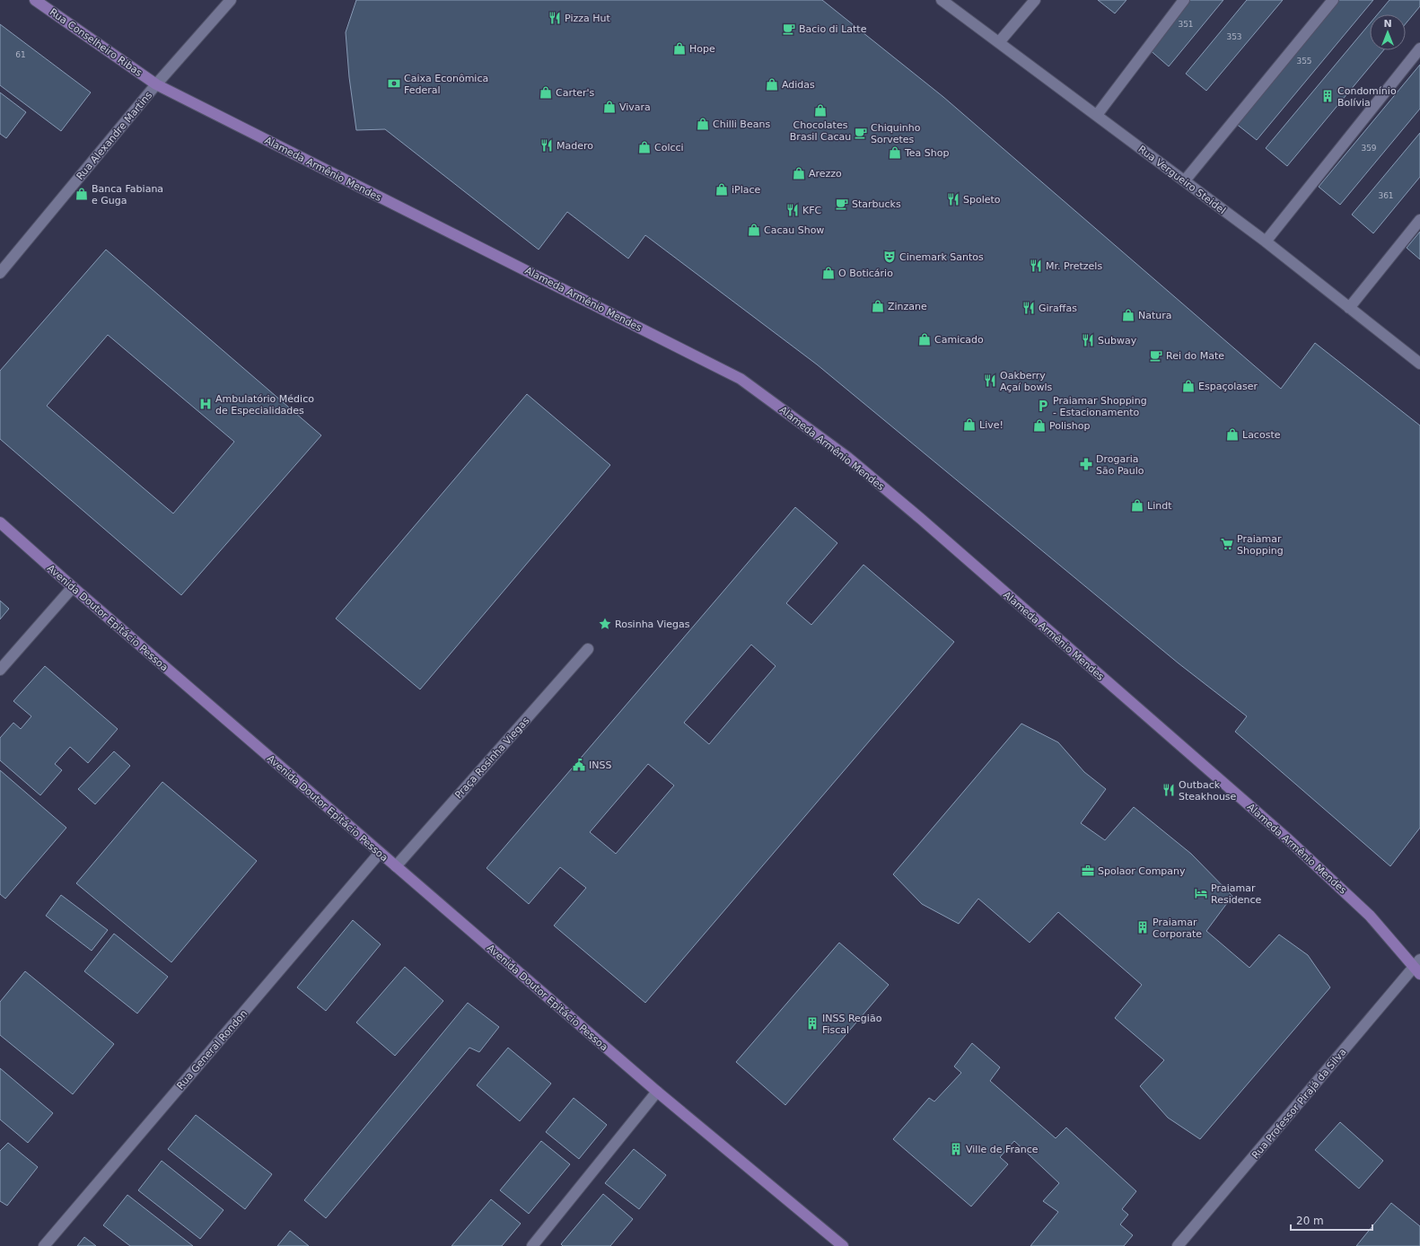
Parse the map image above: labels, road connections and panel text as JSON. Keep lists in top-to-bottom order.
{
  "streets": {
    "main road": ["Rua Conselheiro Ribas", "Alameda Armênio Mendes", "Avenida Doutor Epitácio Pessoa"],
    "street": [
      "Rua Alexandre Martins",
      "Rua Vergueiro Steidel",
      "Praça Rosinha Viegas",
      "Rua General Rondon",
      "Rua Professor Pirajá da Silva"
    ]
  },
  "crossings": [
    ["Rua Conselheiro Ribas", "Rua Alexandre Martins"],
    ["Rua Conselheiro Ribas", "Alameda Armênio Mendes"],
    ["Rua Alexandre Martins", "Alameda Armênio Mendes"],
    ["Alameda Armênio Mendes", "Rua Professor Pirajá da Silva"],
    ["Avenida Doutor Epitácio Pessoa", "Praça Rosinha Viegas"],
    ["Avenida Doutor Epitácio Pessoa", "Rua General Rondon"]
  ],
  "places": {
    "restaurant": [
      "Pizza Hut",
      "Madero",
      "Spoleto",
      "KFC",
      "Mr. Pretzels",
      "Giraffas",
      "Subway",
      "Oakberry Açaí bowls",
      "Outback Steakhouse"
    ],
    "cafe": [
      "Bacio di Latte",
      "Chiquinho Sorvetes",
      "Starbucks",
      "Rei do Mate"
    ],
    "shop": [
      "Hope",
      "Adidas",
      "Carter's",
      "Vivara",
      "Chocolates Brasil Cacau",
      "Chilli Beans",
      "Colcci",
      "Tea Shop",
      "Arezzo",
      "iPlace",
      "Banca Fabiana e Guga",
      "Cacau Show",
      "O Boticário",
      "Zinzane",
      "Natura",
      "Camicado",
      "Espaçolaser",
      "Live!",
      "Polishop",
      "Lacoste",
      "Lindt"
    ],
    "bank": ["Caixa Econômica Federal"],
    "building": [
      "Condomínio Bolívia",
      "Praiamar Corporate",
      "INSS Região Fiscal",
      "Ville de France"
    ],
    "theatre": ["Cinemark Santos"],
    "hospital": ["Ambulatório Médico de Especialidades"],
    "parking": ["Praiamar Shopping - Estacionamento"],
    "pharmacy": ["Drogaria São Paulo"],
    "supermarket": ["Praiamar Shopping"],
    "place": ["Rosinha Viegas"],
    "public building": ["INSS"],
    "office": ["Spolaor Company"],
    "hotel": ["Praiamar Residence"]
  },
  "house_numbers": [
    "351",
    "353",
    "61",
    "355",
    "359",
    "361"
  ],
  "scale_bar": "20 m",
  "north": "top"
}
